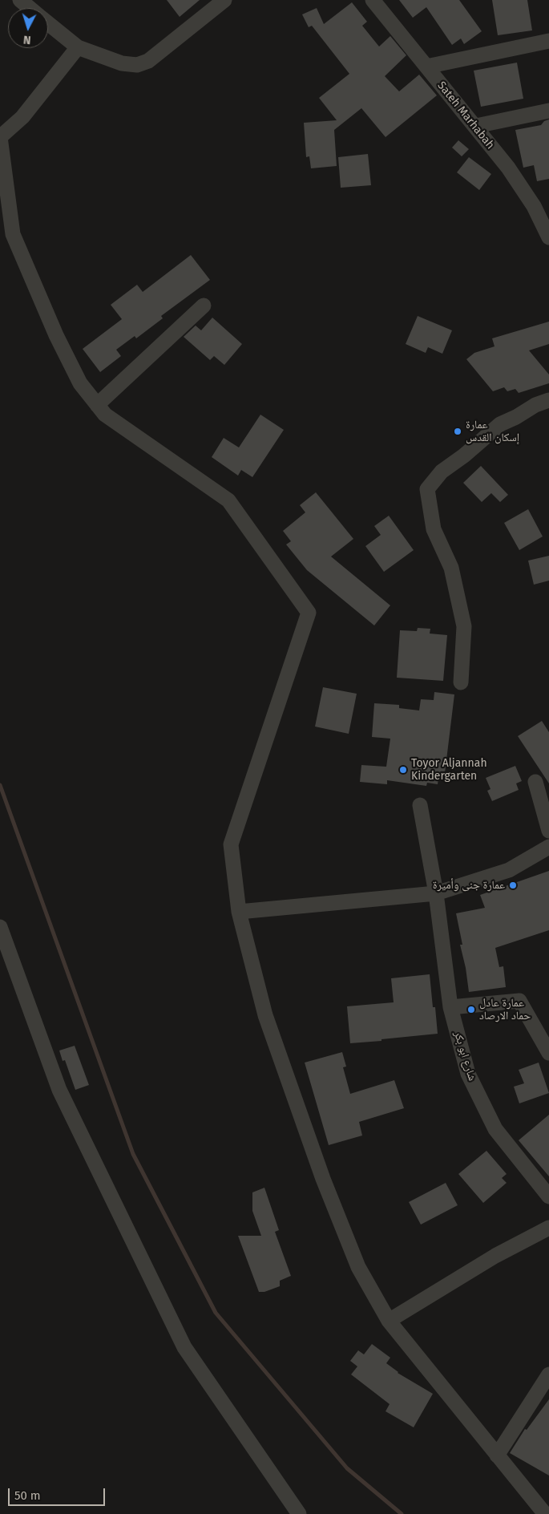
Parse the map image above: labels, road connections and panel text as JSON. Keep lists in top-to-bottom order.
{
  "streets": {
    "street": ["Sateh Marhabah", "شارع ابو بكر"]
  },
  "places": [
    "عمارة إسكان القدس",
    "Toyor Aljannah Kindergarten",
    "عمارة جنى وأميرة",
    "عمارة عادل حماد الارصاد"
  ],
  "scale_bar": "50 m",
  "north": "bottom"
}
